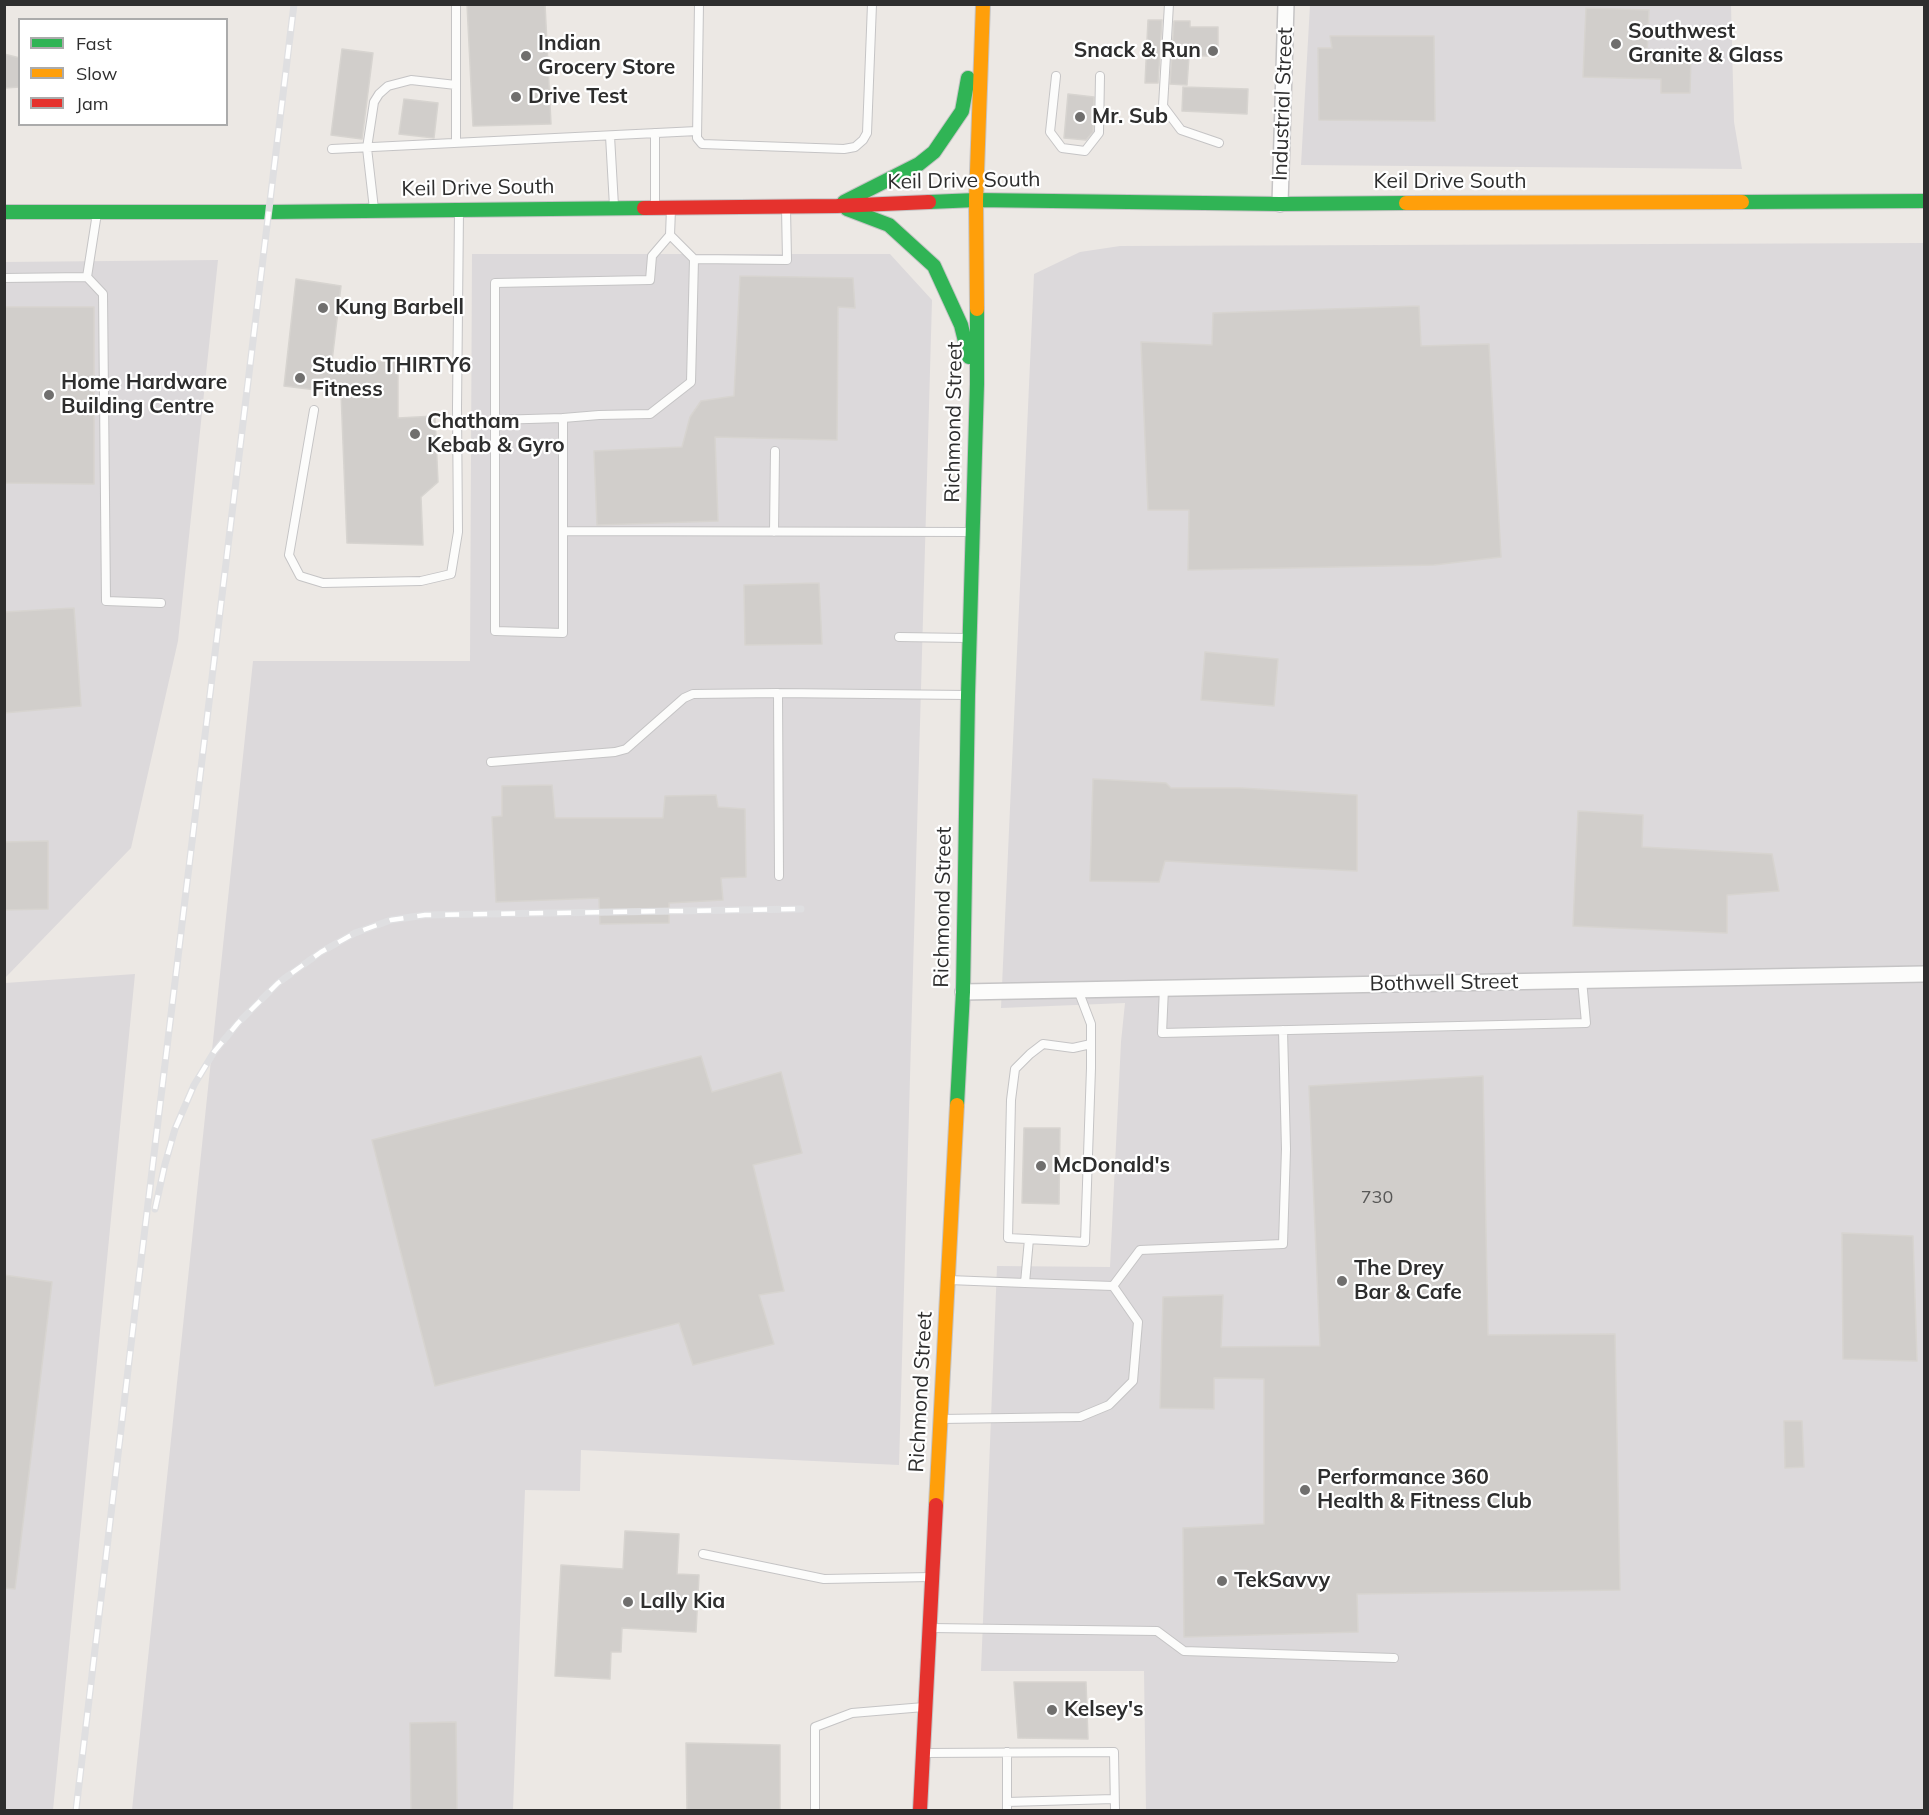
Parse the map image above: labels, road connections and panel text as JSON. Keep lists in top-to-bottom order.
{
  "streets": {
    "main road": ["Keil Drive South", "Richmond Street"],
    "street": ["Industrial Street", "Bothwell Street"]
  },
  "crossings": [
    ["Industrial Street", "Keil Drive South"],
    ["Keil Drive South", "Richmond Street"],
    ["Richmond Street", "Bothwell Street"]
  ],
  "places": [
    "Southwest Granite & Glass",
    "Snack & Run",
    "Indian Grocery Store",
    "Drive Test",
    "Mr. Sub",
    "Kung Barbell",
    "Studio THIRTY6 Fitness",
    "Home Hardware Building Centre",
    "Chatham Kebab & Gyro",
    "McDonald's",
    "The Drey Bar & Cafe",
    "Performance 360 Health & Fitness Club",
    "TekSavvy",
    "Lally Kia",
    "Kelsey's"
  ],
  "house_numbers": ["730"],
  "legend": ["Fast", "Slow", "Jam"]
}
